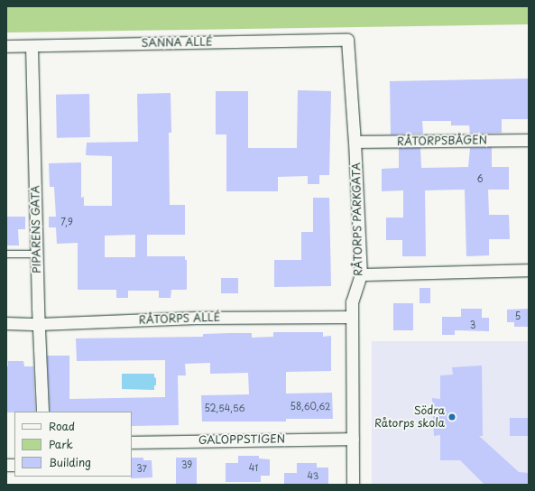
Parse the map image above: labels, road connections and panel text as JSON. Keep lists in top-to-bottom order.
{
  "streets": {
    "street": [
      "SANNA ALLÉ",
      "RÅTORPSBÅGEN",
      "RÅTORPS PARKGATA",
      "PIPARENS GATA",
      "RÅTORPS ALLÉ",
      "GALOPPSTIGEN"
    ]
  },
  "crossings": [
    ["SANNA ALLÉ", "RÅTORPS PARKGATA"],
    ["SANNA ALLÉ", "PIPARENS GATA"],
    ["RÅTORPSBÅGEN", "RÅTORPS PARKGATA"],
    ["RÅTORPS PARKGATA", "RÅTORPS ALLÉ"],
    ["RÅTORPS PARKGATA", "GALOPPSTIGEN"],
    ["PIPARENS GATA", "RÅTORPS ALLÉ"]
  ],
  "places": ["Södra Råtorps skola"],
  "house_numbers": [
    "6",
    "7,9",
    "5",
    "3",
    "58,60,62",
    "52,54,56",
    "39",
    "41",
    "37",
    "43"
  ],
  "legend": ["Road", "Park", "Building"]
}
